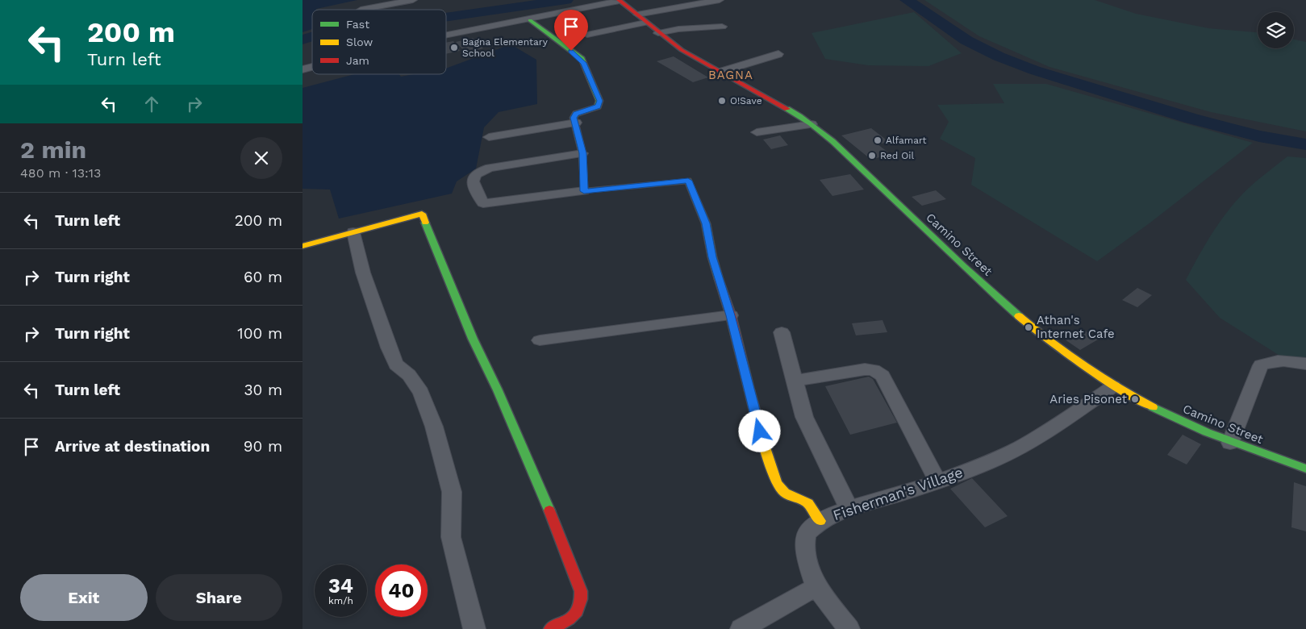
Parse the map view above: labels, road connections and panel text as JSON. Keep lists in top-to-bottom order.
{
  "streets": {
    "street": ["Camino Street", "Fisherman's Village"]
  },
  "crossings": [
    ["Camino Street", "Fisherman's Village"]
  ],
  "districts": ["BAGNA"],
  "places": [
    "Bagna Elementary School",
    "O!Save",
    "Alfamart",
    "Red Oil",
    "Athan's Internet Cafe",
    "Aries Pisonet"
  ],
  "legend": ["Fast", "Slow", "Jam"],
  "page": {
    "turn": ["200 m", "Turn left"],
    "heading": ["2 min", "480 m · 13:13"],
    "list": [
      {
        "name": "Turn left",
        "value": "200 m"
      },
      {
        "name": "Turn right",
        "value": "60 m"
      },
      {
        "name": "Turn right",
        "value": "100 m"
      },
      {
        "name": "Turn left",
        "value": "30 m"
      },
      {
        "name": "Arrive at destination",
        "value": "90 m"
      }
    ],
    "speed": "34 km/h",
    "limit": "40",
    "buttons": ["Exit", "Share"]
  }
}
